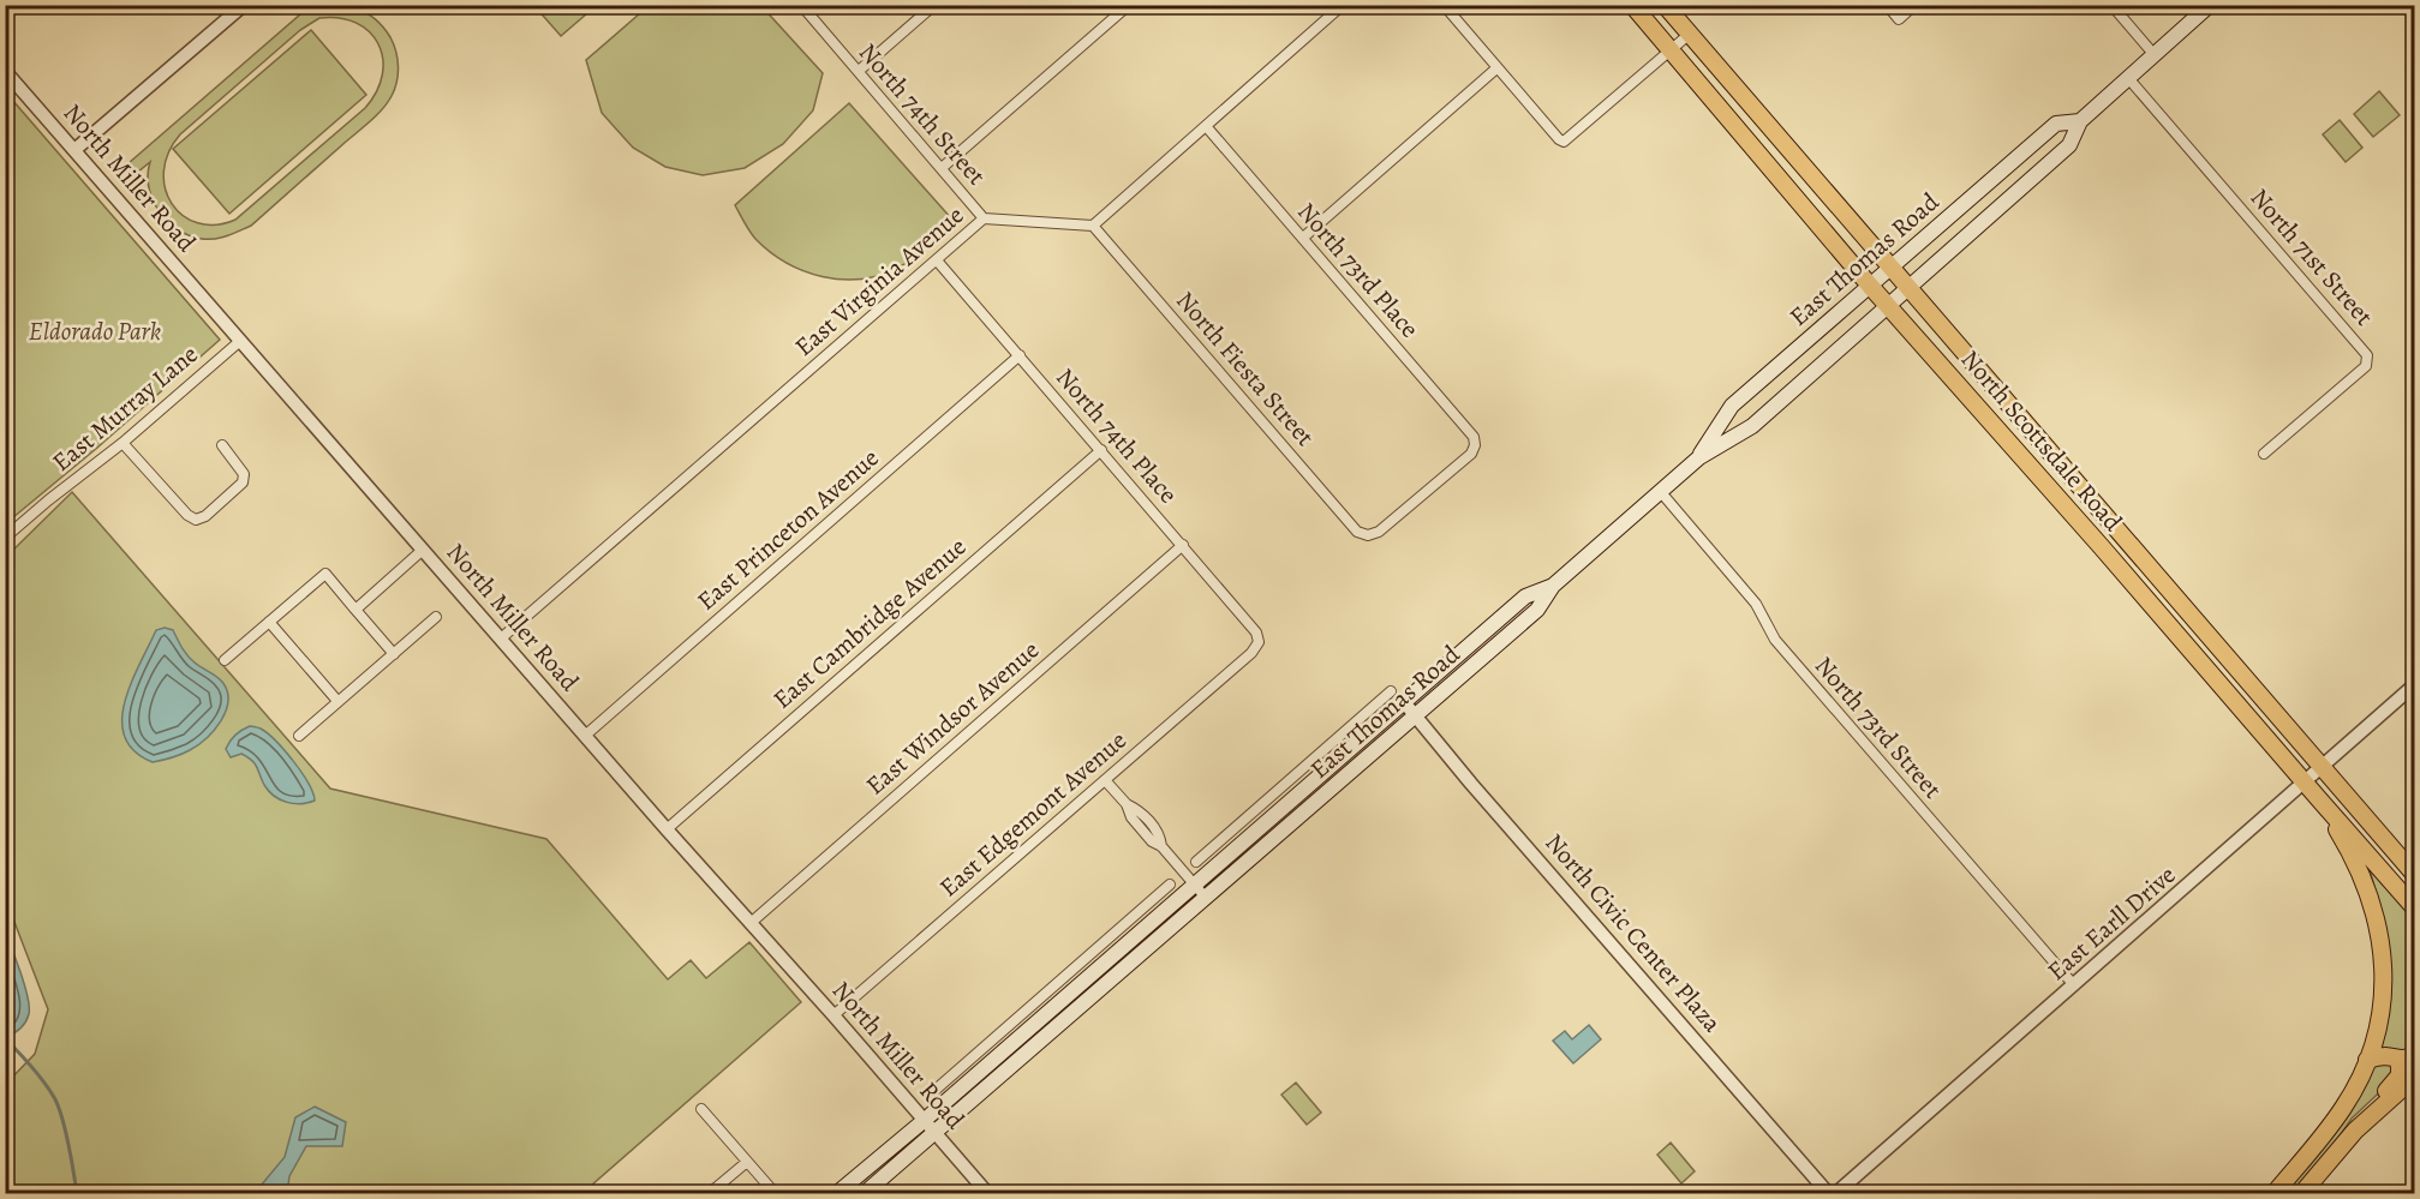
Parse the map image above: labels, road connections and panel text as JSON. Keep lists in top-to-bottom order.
{
  "streets": {
    "main road": ["East Thomas Road", "North Scottsdale Road"],
    "street": [
      "North 74th Street",
      "North Miller Road",
      "North 71st Street",
      "North 73rd Place",
      "East Virginia Avenue",
      "North Fiesta Street",
      "East Murray Lane",
      "North 74th Place",
      "East Princeton Avenue",
      "East Cambridge Avenue",
      "East Windsor Avenue",
      "North 73rd Street",
      "East Edgemont Avenue",
      "East Earll Drive",
      "North Civic Center Plaza"
    ]
  },
  "crossings": [
    ["North 74th Street", "East Virginia Avenue"],
    ["North Miller Road", "East Thomas Road"],
    ["North Miller Road", "East Virginia Avenue"],
    ["North Miller Road", "East Murray Lane"],
    ["North Miller Road", "East Princeton Avenue"],
    ["North Miller Road", "East Cambridge Avenue"],
    ["North Miller Road", "East Windsor Avenue"],
    ["North Miller Road", "East Edgemont Avenue"],
    ["North 71st Street", "East Thomas Road"],
    ["East Thomas Road", "North Scottsdale Road"],
    ["East Thomas Road", "North 73rd Street"],
    ["East Thomas Road", "North Civic Center Plaza"],
    ["North 73rd Place", "North Fiesta Street"],
    ["East Virginia Avenue", "North Fiesta Street"],
    ["East Virginia Avenue", "North 74th Place"],
    ["North 74th Place", "East Princeton Avenue"],
    ["North 74th Place", "East Cambridge Avenue"],
    ["North 74th Place", "East Windsor Avenue"],
    ["North 74th Place", "East Edgemont Avenue"],
    ["North Scottsdale Road", "East Earll Drive"],
    ["North 73rd Street", "East Earll Drive"]
  ],
  "parks": ["Eldorado Park"]
}
